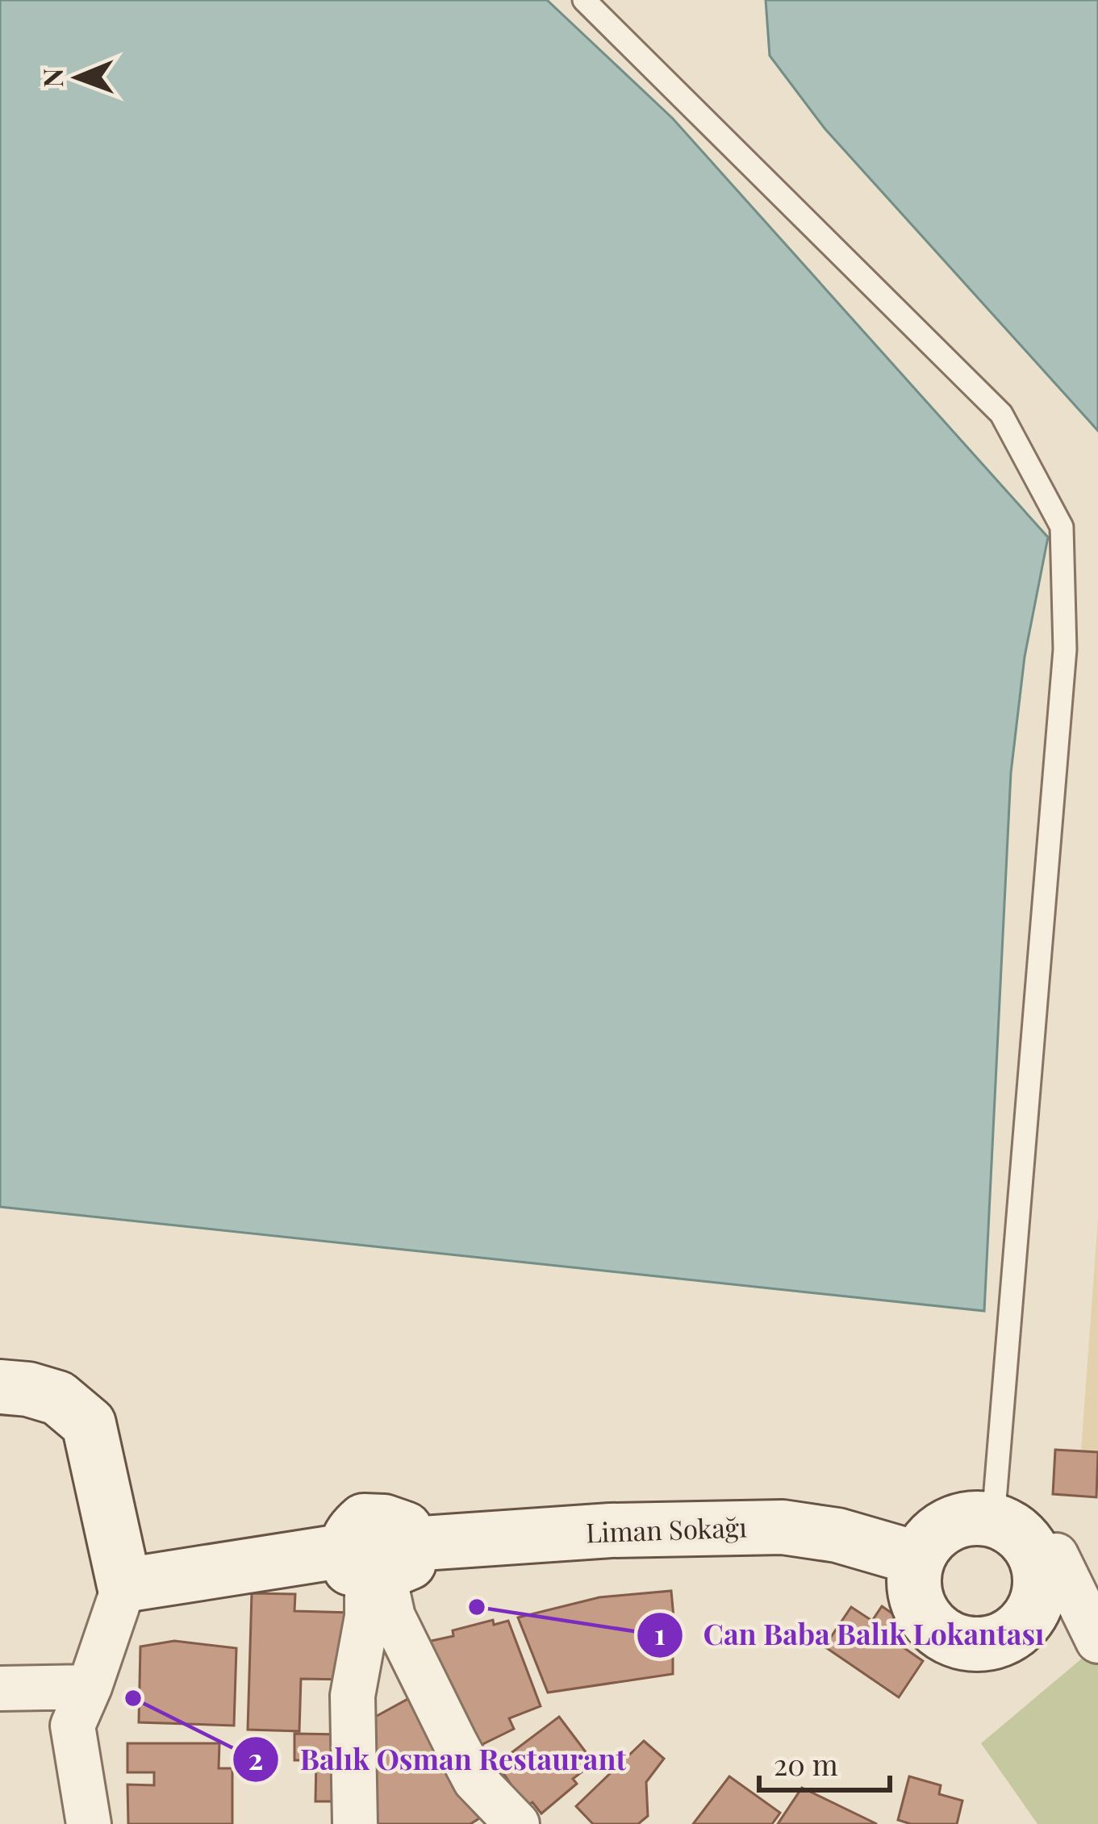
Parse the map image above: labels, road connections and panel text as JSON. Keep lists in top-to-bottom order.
{
  "streets": {
    "street": ["Liman Sokağı"]
  },
  "places": ["Can Baba Balık Lokantası", "Balık Osman Restaurant"],
  "scale_bar": "20 m",
  "north": "left"
}
